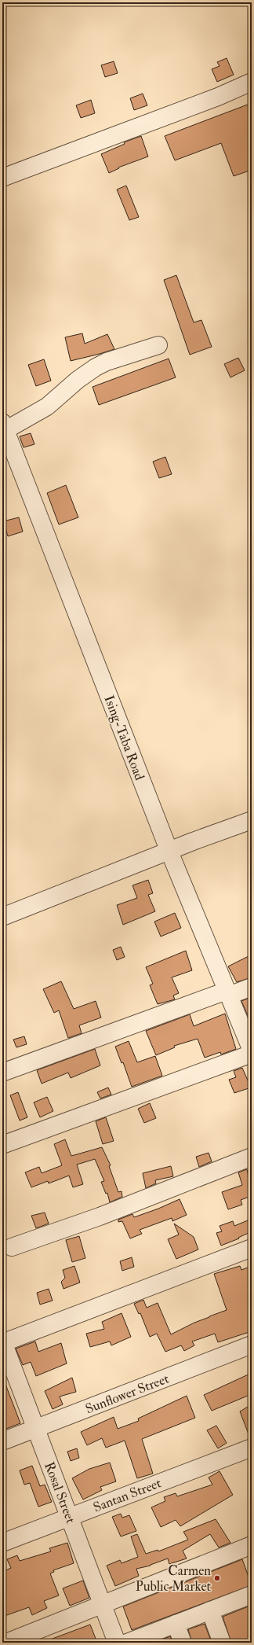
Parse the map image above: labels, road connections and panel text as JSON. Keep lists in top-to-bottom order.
{
  "streets": {
    "street": [
      "Ising-Taba Road",
      "Sunflower Street",
      "Rosal Street",
      "Santan Street"
    ]
  },
  "crossings": [
    ["Sunflower Street", "Rosal Street"],
    ["Rosal Street", "Santan Street"]
  ],
  "places": ["Carmen Public Market"]
}
